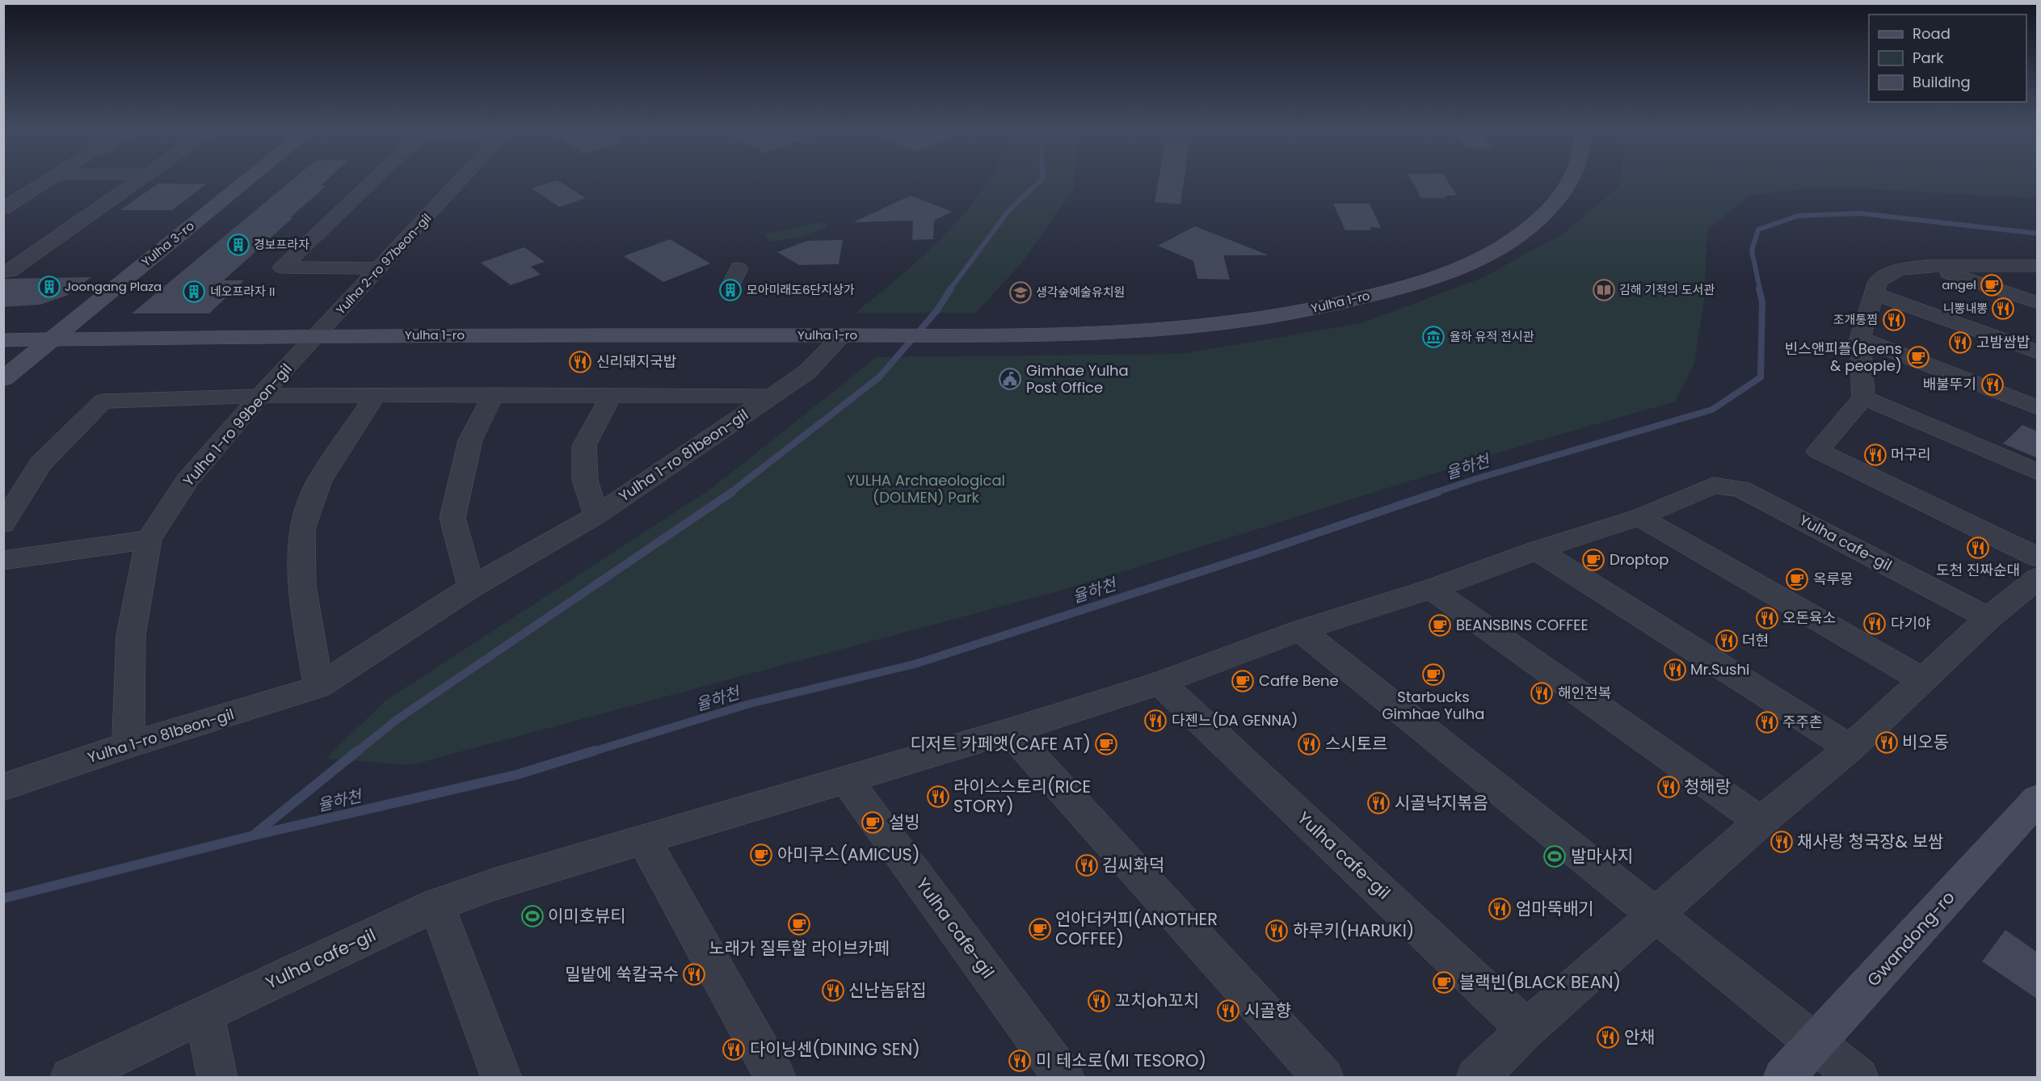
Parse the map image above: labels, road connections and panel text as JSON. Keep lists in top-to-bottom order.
{
  "streets": {
    "street": [
      "Yulha 3-ro",
      "Yulha 2-ro 97beon-gil",
      "Yulha 1-ro",
      "Yulha 1-ro 99beon-gil",
      "Yulha 1-ro 81beon-gil",
      "Yulha cafe-gil",
      "Gwandong-ro"
    ]
  },
  "crossings": [
    ["Yulha 3-ro", "Yulha 1-ro"],
    ["Yulha 2-ro 97beon-gil", "Yulha 1-ro"],
    ["Yulha 2-ro 97beon-gil", "Yulha 1-ro 99beon-gil"],
    ["Yulha 1-ro", "Yulha 1-ro 99beon-gil"],
    ["Yulha 1-ro", "Yulha 1-ro 81beon-gil"],
    ["Yulha 1-ro 99beon-gil", "Yulha 1-ro 81beon-gil"]
  ],
  "water": ["율하천"],
  "parks": ["YULHA Archaeological (DOLMEN) Park"],
  "places": {
    "building": [
      "경보프라자",
      "Joongang Plaza",
      "모아미래도6단지상가",
      "네오프라자 II"
    ],
    "cafe": [
      "angel",
      "빈스앤피플(Beens & people)",
      "Droptop",
      "옥루몽",
      "BEANSBINS COFFEE",
      "Starbucks Gimhae Yulha",
      "Caffe Bene",
      "디저트 카페앳(CAFE AT)",
      "설빙",
      "아미쿠스(AMICUS)",
      "노래가 질투할 라이브카페",
      "언아더커피(ANOTHER COFFEE)",
      "블랙빈(BLACK BEAN)"
    ],
    "library": ["김해 기적의 도서관"],
    "school or university": ["생각숲예술유치원"],
    "restaurant": [
      "니뽕내뽕",
      "조개통찜",
      "고밤쌈밥",
      "신리돼지국밥",
      "배불뚜기",
      "머구리",
      "도천 진짜순대",
      "오돈육소",
      "다기야",
      "더현",
      "Mr.Sushi",
      "해인전복",
      "다젠느(DA GENNA)",
      "주주촌",
      "비오동",
      "스시토르",
      "청해랑",
      "라이스스토리(RICE STORY)",
      "시골낙지볶음",
      "채사랑 청국장& 보쌈",
      "김씨화덕",
      "엄마뚝배기",
      "하루키(HARUKI)",
      "밀밭에 쑥칼국수",
      "신난놈닭집",
      "꼬치oh꼬치",
      "시골향",
      "안채",
      "다이닝센(DINING SEN)",
      "미 테소로(MI TESORO)"
    ],
    "museum": ["율하 유적 전시관"],
    "public building": ["Gimhae Yulha Post Office"],
    "sports": ["발마사지", "이미호뷰티"]
  },
  "legend": ["Road", "Park", "Building"]
}
